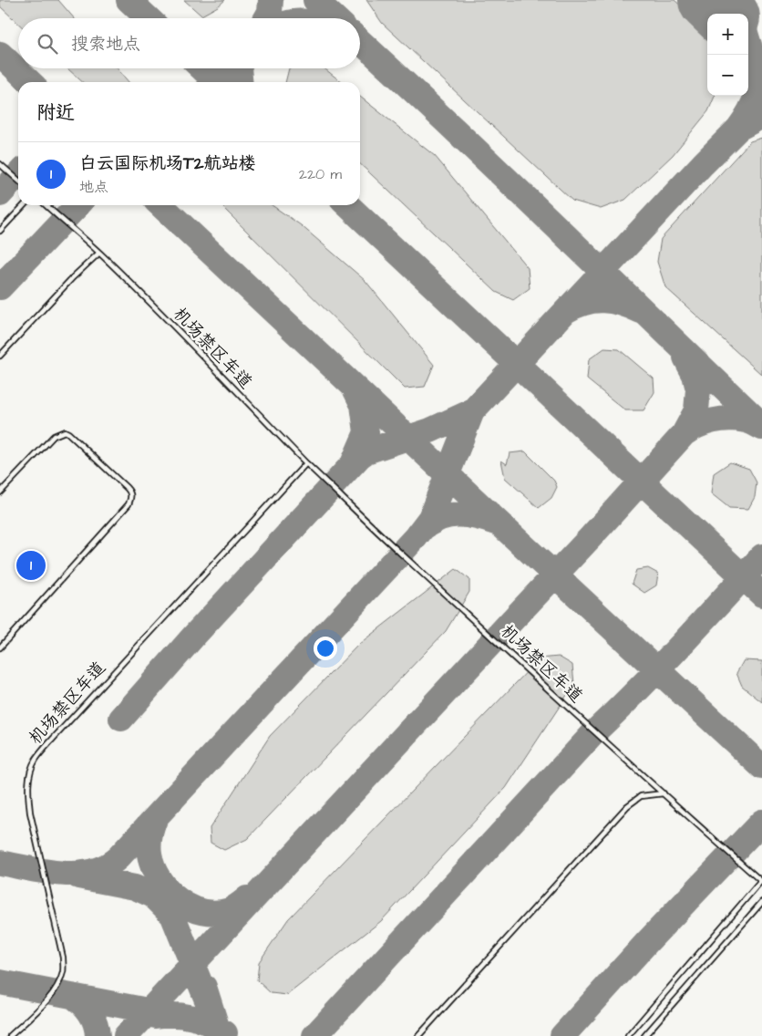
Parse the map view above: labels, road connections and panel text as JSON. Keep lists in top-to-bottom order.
{
  "streets": {
    "lane": ["机场禁区车道"]
  },
  "page": {
    "map_buttons": ["+", "−"],
    "search": "搜索地点",
    "heading": "附近",
    "list": [
      {
        "mark": "1",
        "name": "白云国际机场T2航站楼",
        "note": "地点",
        "value": "220 m"
      }
    ],
    "pins": "1"
  }
}
